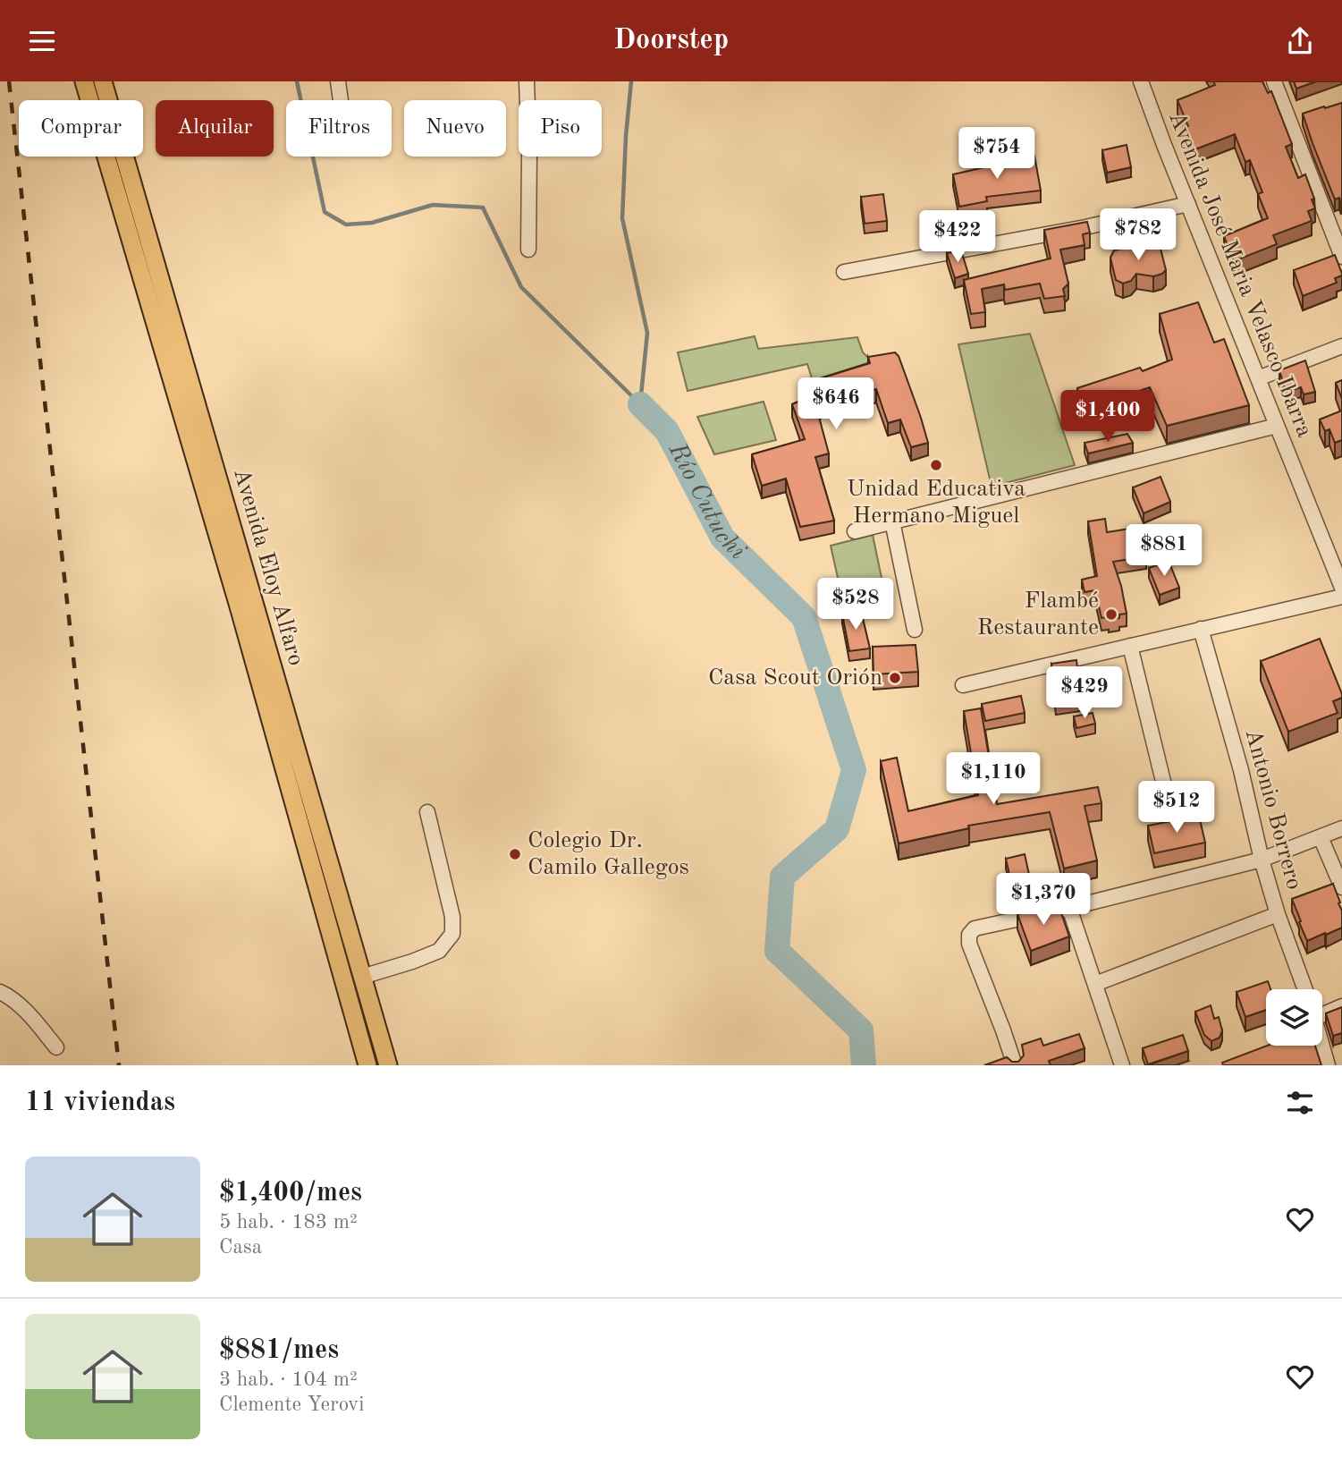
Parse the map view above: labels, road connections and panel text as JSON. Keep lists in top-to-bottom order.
{
  "streets": {
    "main road": ["Avenida Eloy Alfaro"],
    "street": ["Avenida José Maria Velasco Ibarra", "Antonio Borrero"]
  },
  "water": ["Río Cutuchi"],
  "places": [
    "Unidad Educativa Hermano Miguel",
    "Flambé Restaurante",
    "Casa Scout Orión",
    "Colegio Dr. Camilo Gallegos"
  ],
  "page": {
    "header": "Doorstep",
    "chip": [
      "Comprar",
      "Alquilar",
      "Filtros",
      "Nuevo",
      "Piso"
    ],
    "price": [
      "$754",
      "$782",
      "$422",
      "$646",
      "$1,400",
      "$881",
      "$528",
      "$429",
      "$1,110",
      "$512",
      "$1,370"
    ],
    "heading": "11 viviendas",
    "list": [
      {
        "name": "$1,400/mes",
        "note": "5 hab. · 183 m² · Casa"
      },
      {
        "name": "$881/mes",
        "note": "3 hab. · 104 m² · Clemente Yerovi"
      }
    ]
  }
}
